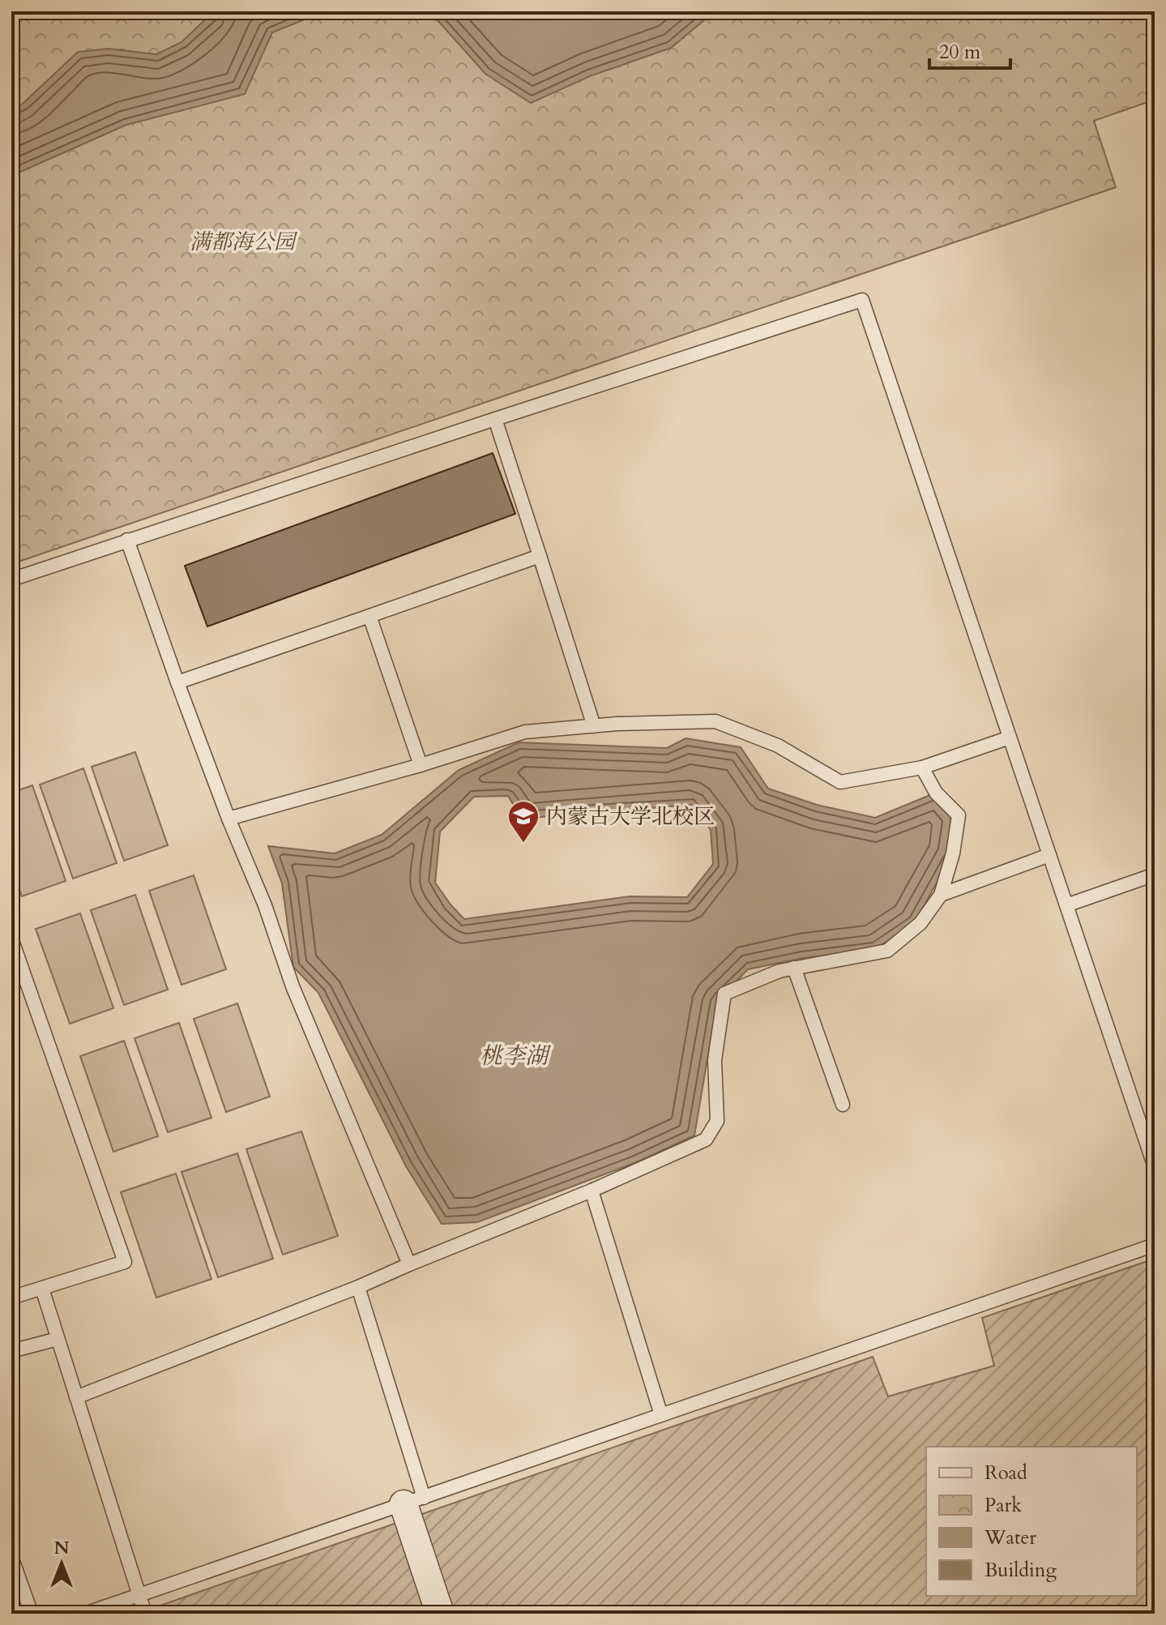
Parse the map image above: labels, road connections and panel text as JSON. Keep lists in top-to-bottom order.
{
  "water": ["桃李湖"],
  "parks": ["满都海公园"],
  "places": {
    "school or university": ["内蒙古大学北校区"]
  },
  "legend": [
    "Road",
    "Park",
    "Water",
    "Building"
  ],
  "scale_bar": "20 m",
  "north": "top"
}
